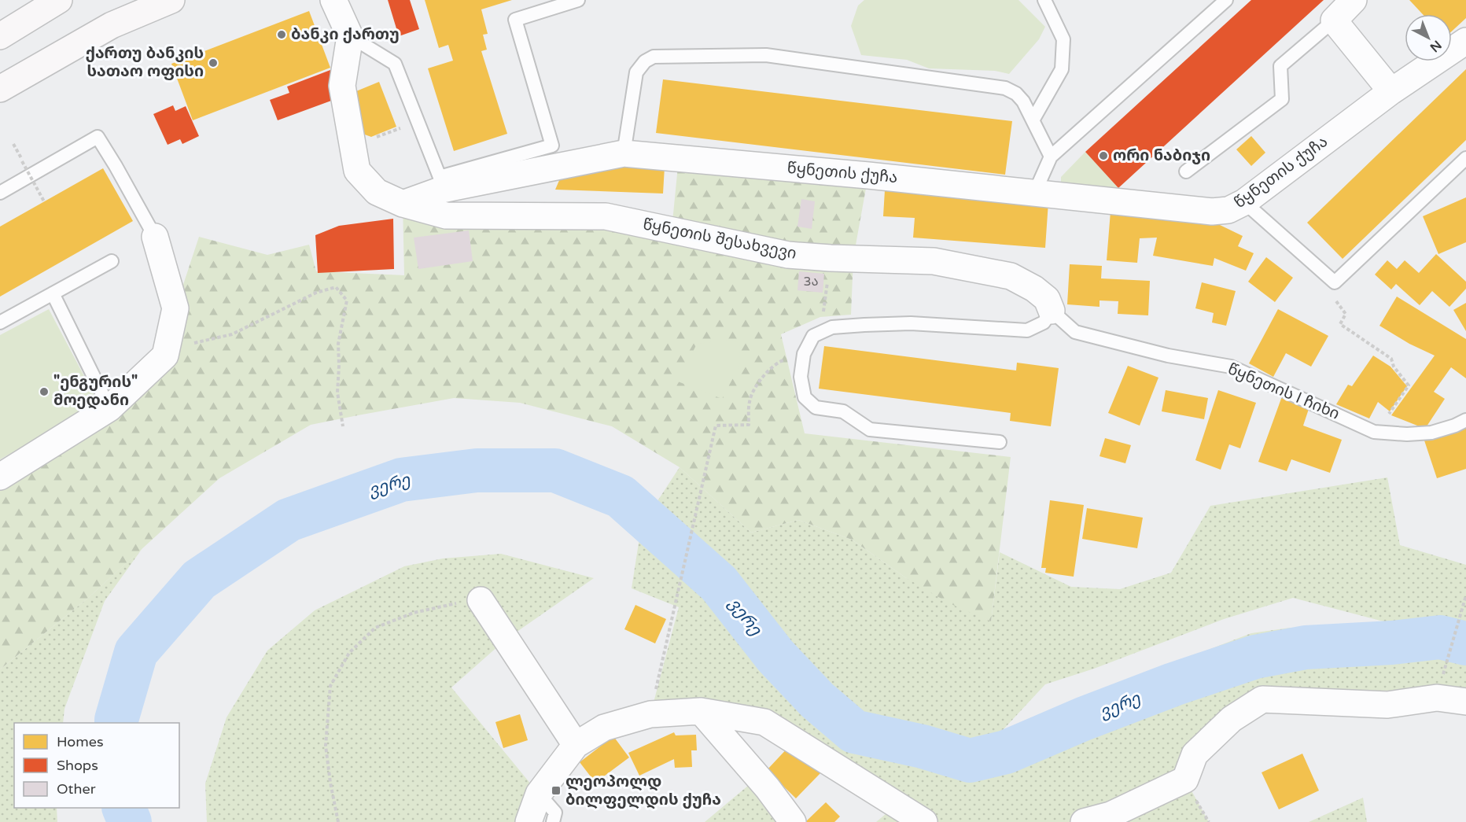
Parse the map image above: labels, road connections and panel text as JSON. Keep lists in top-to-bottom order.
{
  "streets": {
    "street": ["წყნეთის ქუჩა", "წყნეთის შესახვევი"],
    "lane": ["წყნეთის I ჩიხი"]
  },
  "crossings": [
    ["წყნეთის ქუჩა", "წყნეთის შესახვევი"],
    ["წყნეთის შესახვევი", "წყნეთის I ჩიხი"]
  ],
  "water": ["ვერე"],
  "places": {
    "other": [
      "ბანკი ქართუ",
      "ქართუ ბანკის სათაო ოფისი",
      "ორი ნაბიჯი",
      "\"ენგურის\" მოედანი"
    ],
    "transit": ["ლეოპოლდ ბილფელდის ქუჩა"]
  },
  "house_numbers": ["3ა"],
  "legend": ["Homes", "Shops", "Other"],
  "north": "bottom right"
}
